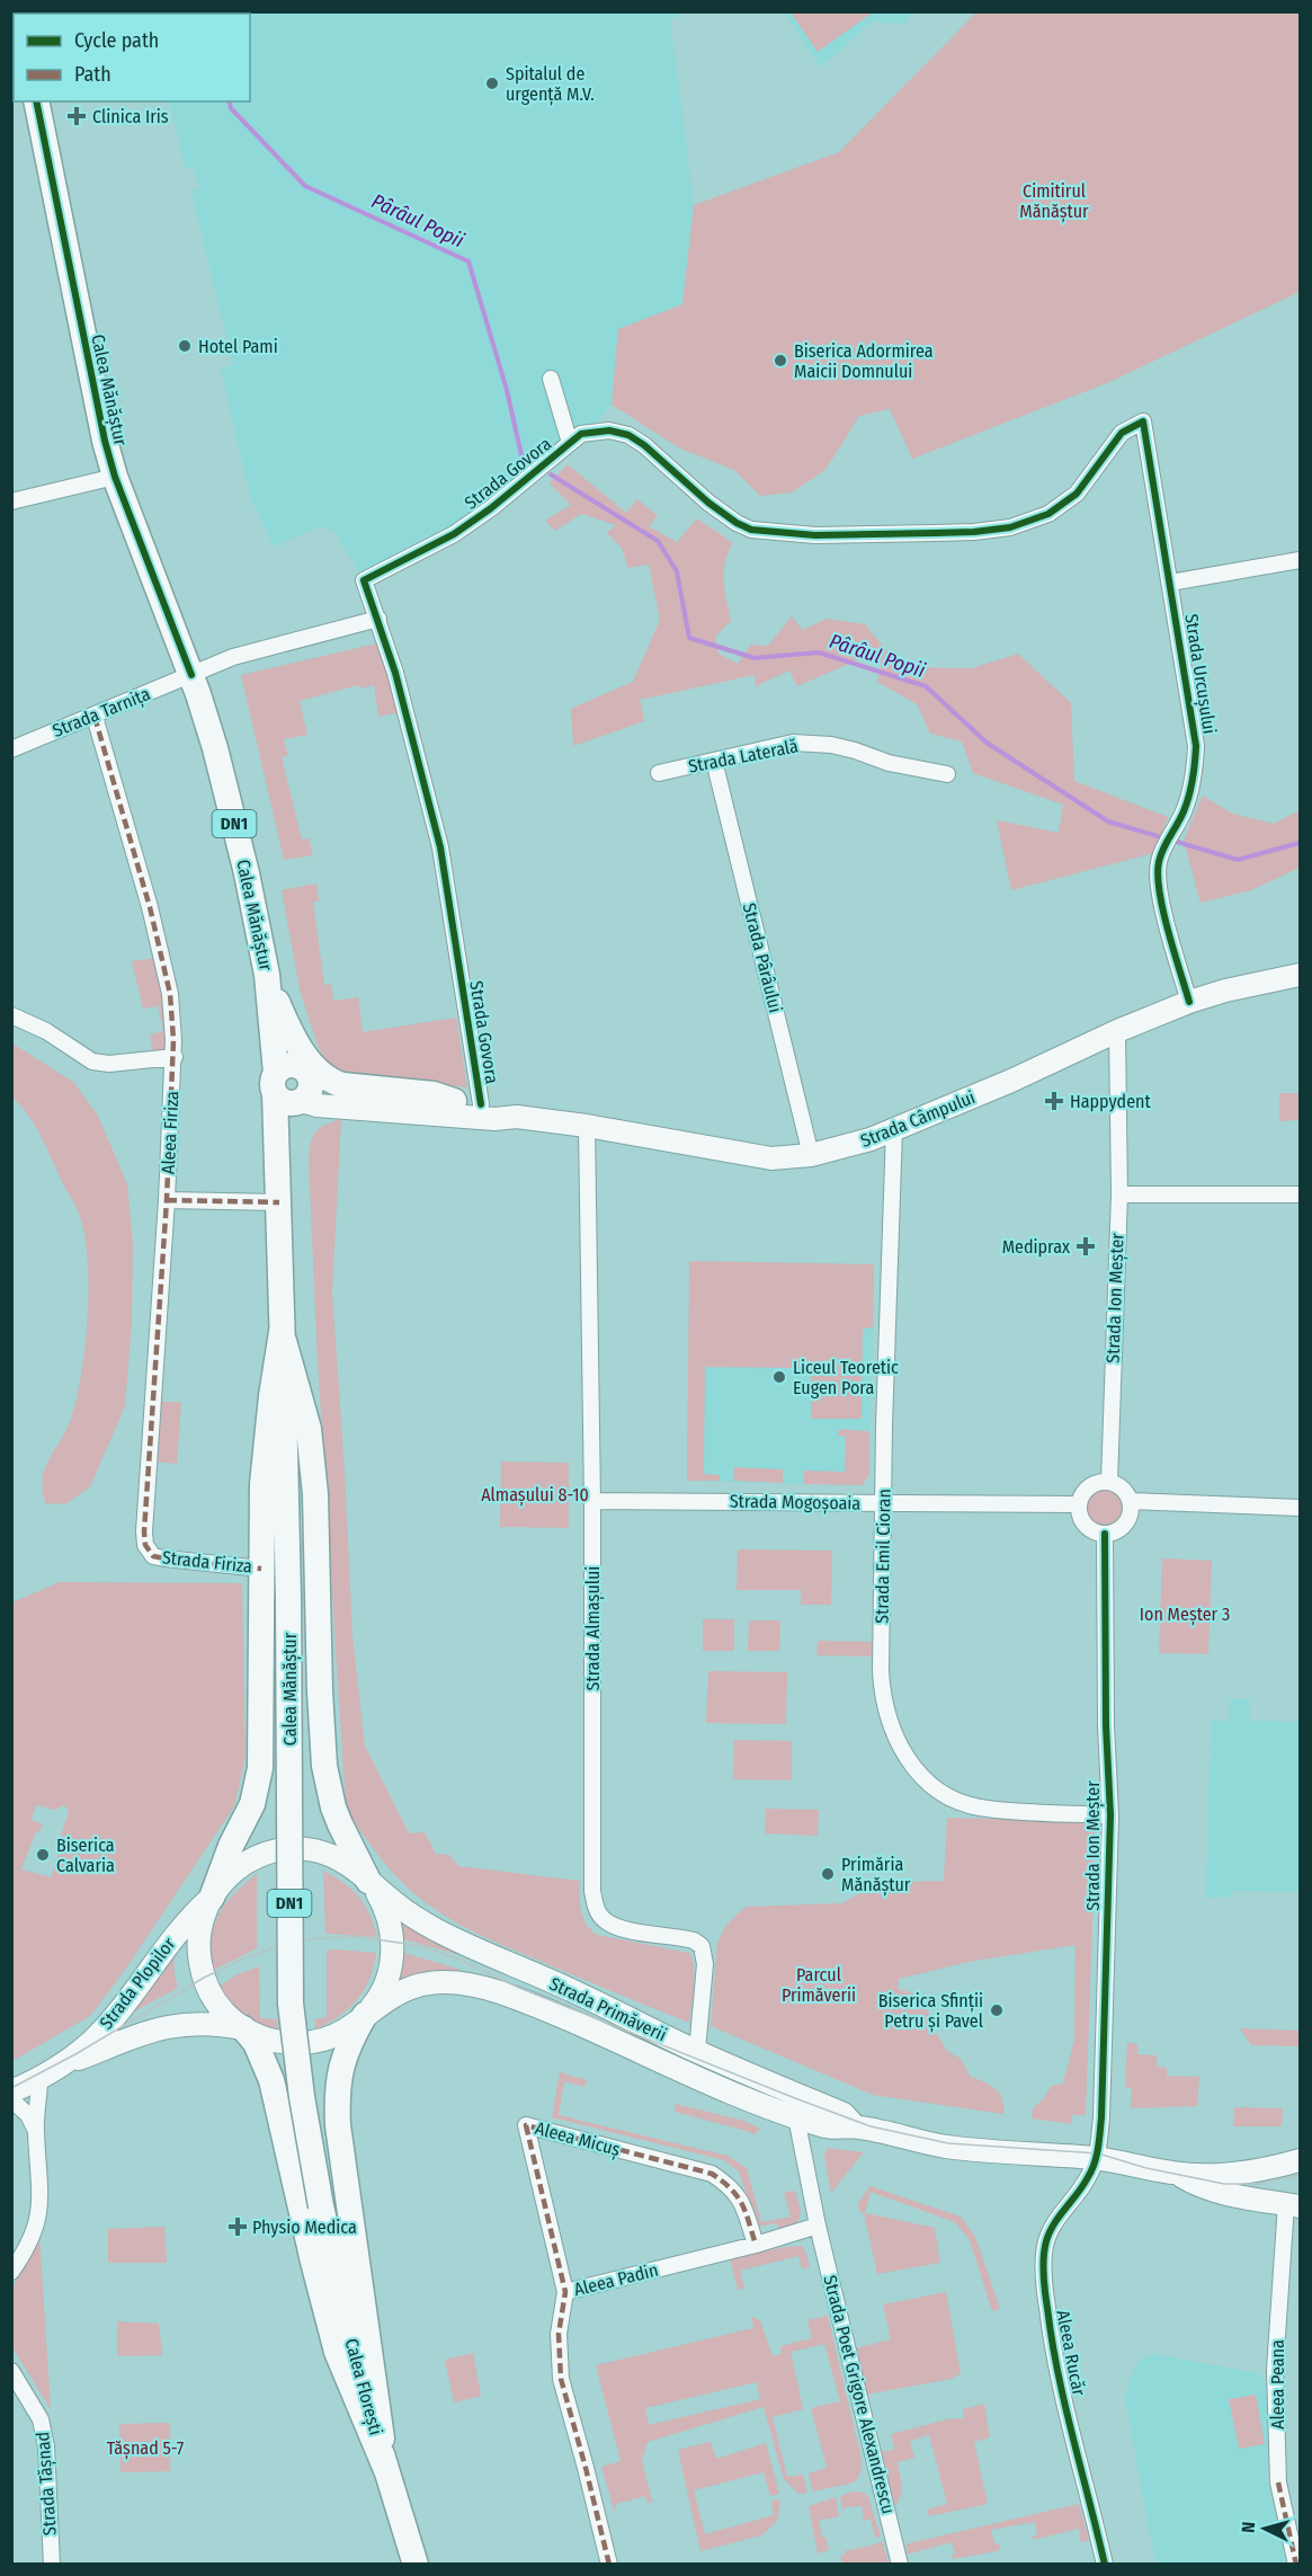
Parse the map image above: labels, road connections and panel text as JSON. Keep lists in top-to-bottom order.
{
  "streets": {
    "main road": [
      "Calea Mănăștur",
      "DN1",
      "Strada Câmpului",
      "Strada Plopilor",
      "Strada Primăverii",
      "Calea Florești"
    ],
    "street": [
      "Strada Govora",
      "Strada Urcușului",
      "Strada Tarnița",
      "Strada Laterală",
      "Strada Pârâului",
      "Aleea Firiza",
      "Strada Ion Meșter",
      "Strada Mogoșoaia",
      "Strada Emil Cioran",
      "Strada Firiza",
      "Strada Almașului",
      "Aleea Micuș",
      "Aleea Padin",
      "Aleea Rucăr",
      "Aleea Peana",
      "Strada Poet Grigore Alexandrescu",
      "Strada Tășnad"
    ]
  },
  "crossings": [
    ["Calea Mănăștur", "Strada Tarnița"],
    ["Calea Mănăștur", "Strada Câmpului"],
    ["Calea Mănăștur", "Calea Florești"],
    ["Strada Govora", "Strada Urcușului"],
    ["Strada Govora", "Strada Câmpului"],
    ["Strada Urcușului", "Strada Câmpului"],
    ["Strada Tarnița", "Aleea Firiza"],
    ["Strada Laterală", "Strada Pârâului"],
    ["Strada Pârâului", "Strada Câmpului"],
    ["Strada Câmpului", "Strada Ion Meșter"],
    ["Strada Câmpului", "Strada Emil Cioran"],
    ["Strada Câmpului", "Strada Almașului"],
    ["Aleea Firiza", "Strada Firiza"],
    ["Strada Ion Meșter", "Strada Mogoșoaia"],
    ["Strada Ion Meșter", "Strada Emil Cioran"],
    ["Strada Ion Meșter", "Strada Primăverii"],
    ["Strada Ion Meșter", "Aleea Rucăr"],
    ["Strada Mogoșoaia", "Strada Emil Cioran"],
    ["Strada Mogoșoaia", "Strada Almașului"],
    ["Strada Almașului", "Strada Primăverii"],
    ["Strada Plopilor", "Strada Primăverii"],
    ["Strada Primăverii", "Aleea Rucăr"],
    ["Strada Primăverii", "Aleea Peana"],
    ["Strada Primăverii", "Strada Poet Grigore Alexandrescu"],
    ["Aleea Micuș", "Aleea Padin"],
    ["Aleea Padin", "Strada Poet Grigore Alexandrescu"]
  ],
  "water": ["Pârâul Popii"],
  "parks": [
    "Cimitirul Mănăștur",
    "Almașului 8-10",
    "Ion Meșter 3",
    "Parcul Primăverii",
    "Tășnad 5-7"
  ],
  "places": {
    "other": [
      "Spitalul de urgență M.V.",
      "Hotel Pami",
      "Biserica Adormirea Maicii Domnului",
      "Liceul Teoretic Eugen Pora",
      "Biserica Calvaria",
      "Primăria Mănăștur",
      "Biserica Sfinții Petru și Pavel"
    ],
    "health": [
      "Clinica Iris",
      "Happydent",
      "Mediprax",
      "Physio Medica"
    ]
  },
  "legend": ["Cycle path", "Path"],
  "north": "left"
}
